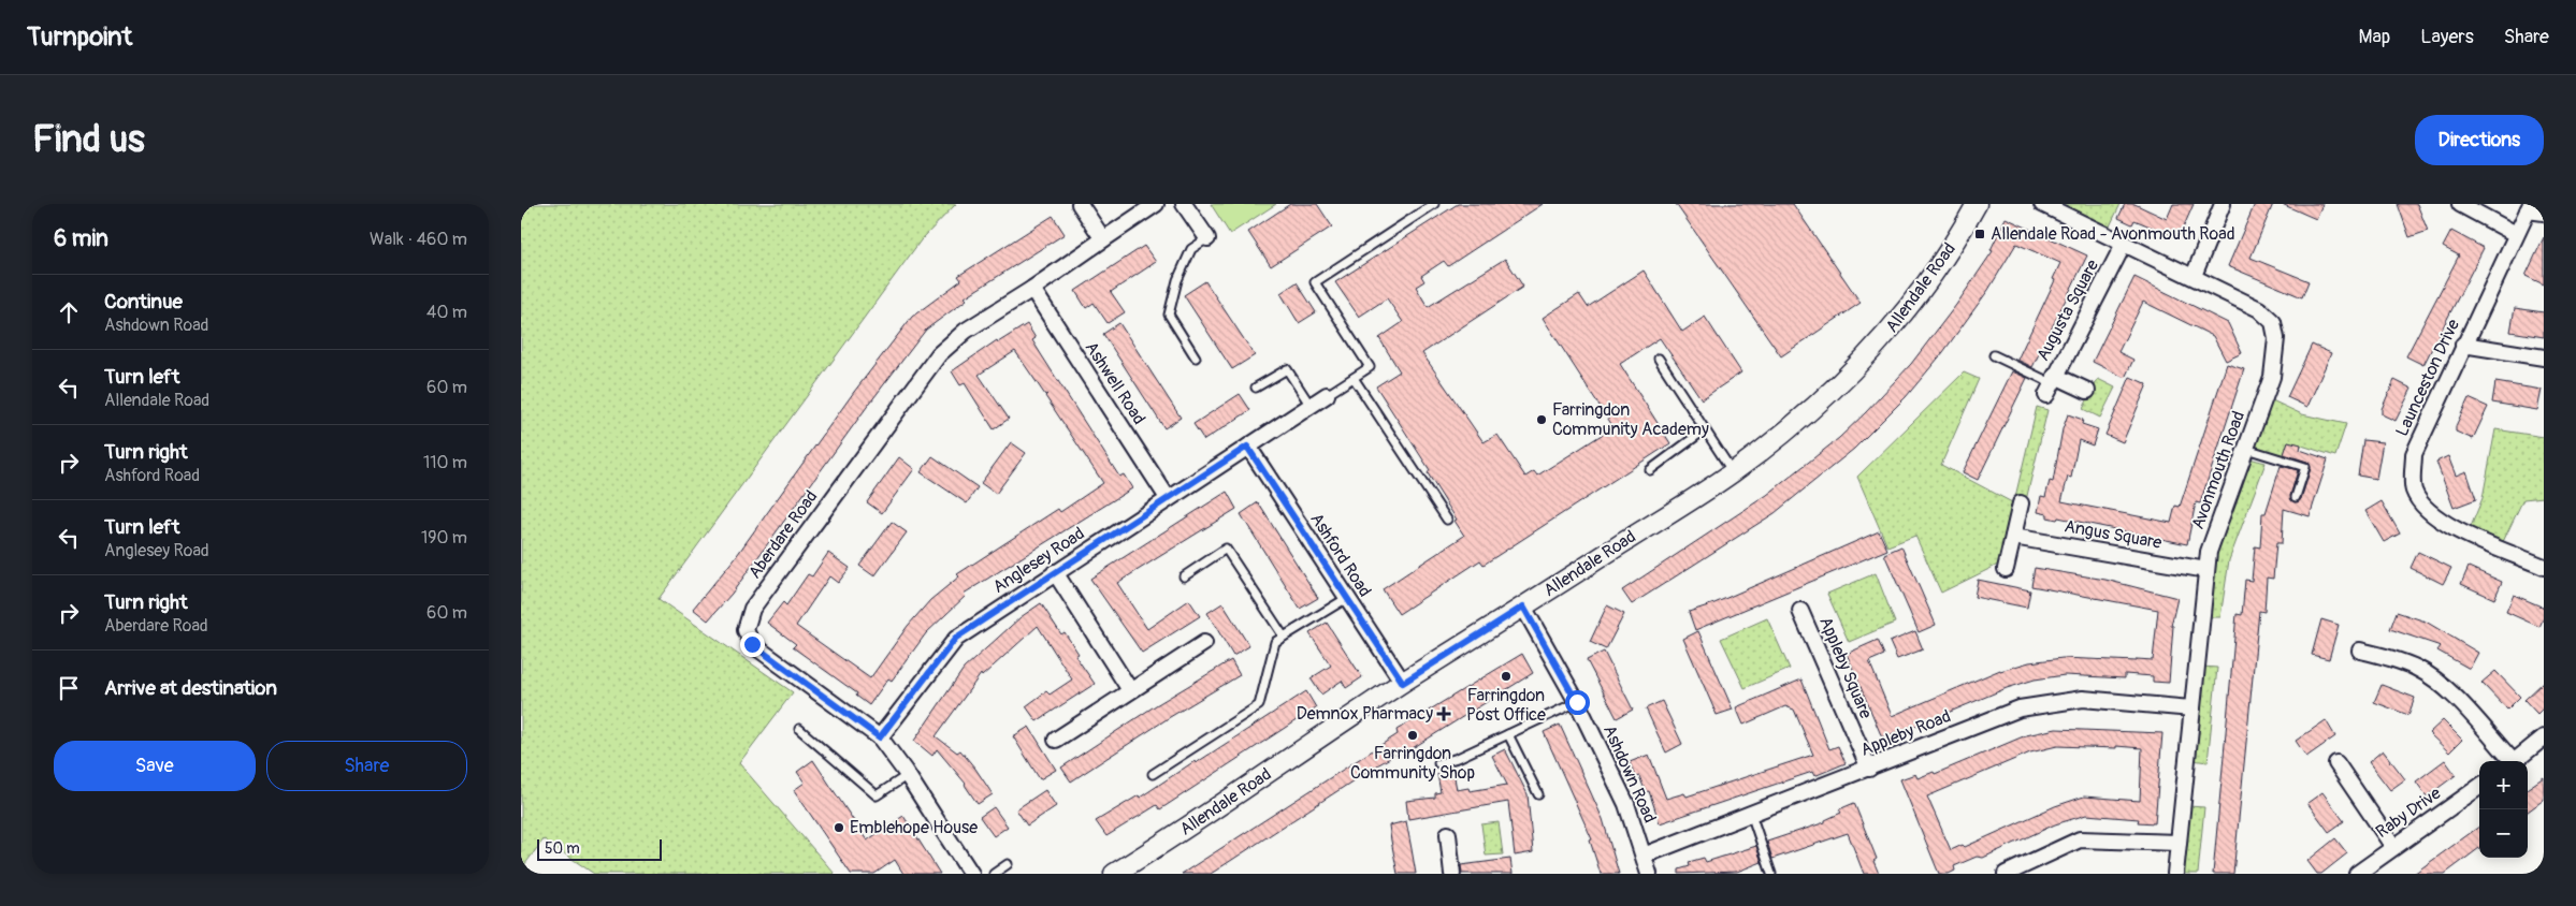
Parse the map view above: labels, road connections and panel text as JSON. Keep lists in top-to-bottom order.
{
  "streets": {
    "street": [
      "Allendale Road",
      "Augusta Square",
      "Launceston Drive",
      "Ashwell Road",
      "Avonmouth Road",
      "Aberdare Road",
      "Angus Square",
      "Ashford Road",
      "Anglesey Road",
      "Appleby Square",
      "Appleby Road",
      "Ashdown Road",
      "Raby Drive"
    ]
  },
  "crossings": [
    ["Allendale Road", "Ashford Road"],
    ["Allendale Road", "Ashdown Road"],
    ["Augusta Square", "Avonmouth Road"],
    ["Ashwell Road", "Aberdare Road"],
    ["Ashwell Road", "Anglesey Road"],
    ["Avonmouth Road", "Angus Square"],
    ["Avonmouth Road", "Appleby Road"],
    ["Aberdare Road", "Anglesey Road"],
    ["Ashford Road", "Anglesey Road"],
    ["Appleby Square", "Appleby Road"],
    ["Appleby Road", "Ashdown Road"]
  ],
  "places": {
    "transit": ["Allendale Road - Avonmouth Road"],
    "other": [
      "Farringdon Community Academy",
      "Farringdon Post Office",
      "Farringdon Community Shop",
      "Emblehope House"
    ],
    "health": ["Demnox Pharmacy"]
  },
  "scale_bar": "50 m",
  "page": {
    "header": "Turnpoint",
    "nav": ["Map", "Layers", "Share"],
    "buttons": [
      "Directions",
      ["Save", "Share"]
    ],
    "title": "Find us",
    "heading": ["6 min", "Walk · 460 m"],
    "list": [
      ["Continue", "Ashdown Road", "40 m"],
      ["Turn left", "Allendale Road", "60 m"],
      ["Turn right", "Ashford Road", "110 m"],
      ["Turn left", "Anglesey Road", "190 m"],
      ["Turn right", "Aberdare Road", "60 m"],
      "Arrive at destination"
    ],
    "map_buttons": ["+", "−"],
    "scale": "50 m"
  }
}
